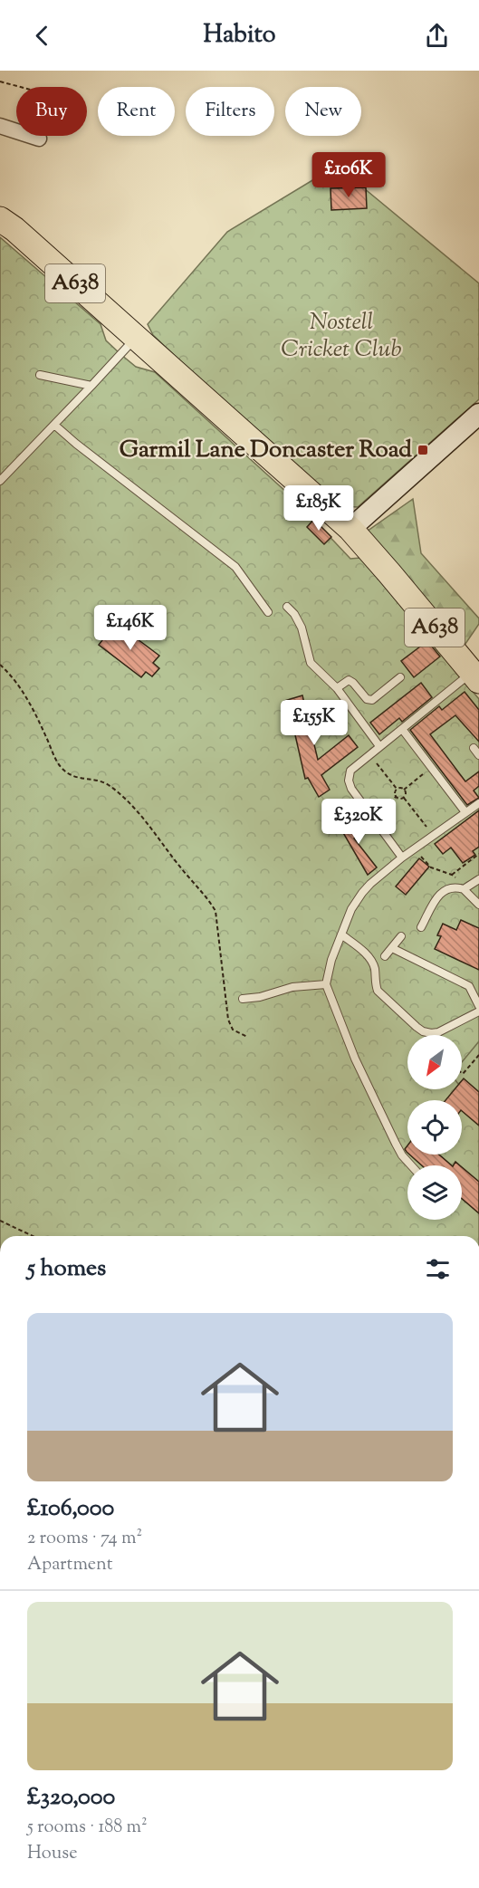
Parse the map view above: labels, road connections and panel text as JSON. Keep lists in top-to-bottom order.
{
  "streets": {
    "highway": ["A638"]
  },
  "parks": ["Nostell Cricket Club"],
  "places": {
    "transit": ["Garmil Lane Doncaster Road"]
  },
  "north": "bottom left",
  "page": {
    "header": "Habito",
    "chip": [
      "Buy",
      "Rent",
      "Filters",
      "New"
    ],
    "price": [
      "£106K",
      "£185K",
      "£146K",
      "£155K",
      "£320K"
    ],
    "heading": "5 homes",
    "list": [
      {
        "name": "£106,000",
        "note": "2 rooms · 74 m² · Apartment"
      },
      {
        "name": "£320,000",
        "note": "5 rooms · 188 m² · House"
      }
    ]
  }
}
